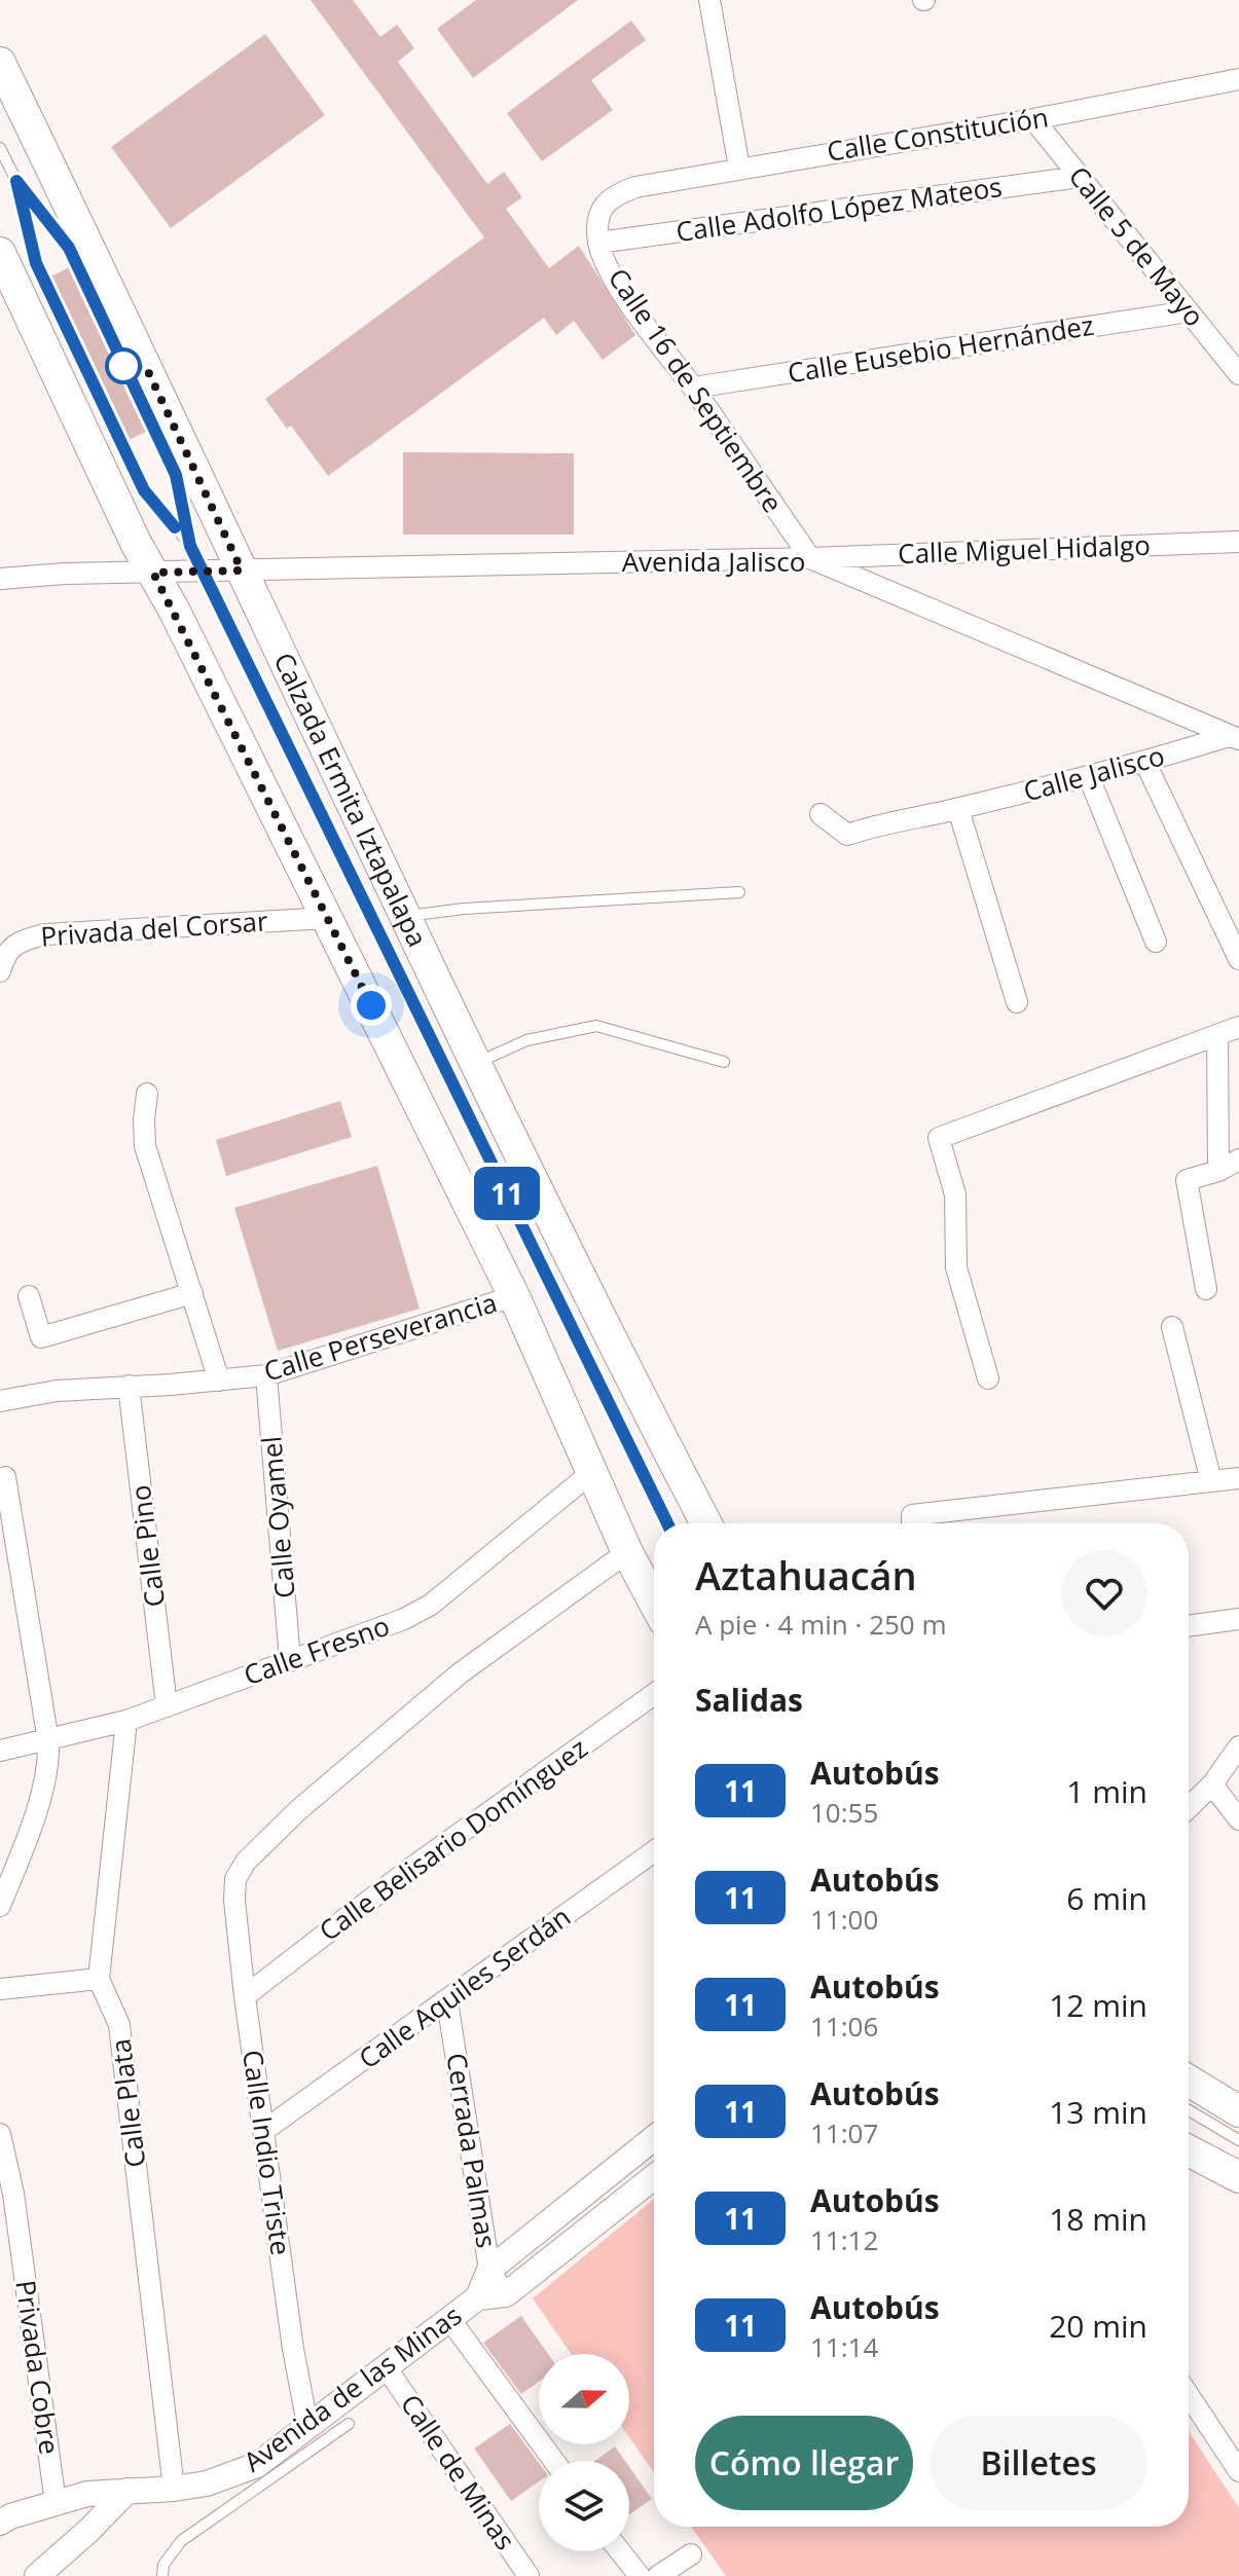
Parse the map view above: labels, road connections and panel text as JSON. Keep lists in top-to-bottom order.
{
  "streets": {
    "main road": ["Calzada Ermita Iztapalapa"],
    "street": [
      "Calle Constitución",
      "Calle Adolfo López Mateos",
      "Calle 5 de Mayo",
      "Calle Eusebio Hernández",
      "Calle 16 de Septiembre",
      "Calle Miguel Hidalgo",
      "Avenida Jalisco",
      "Calle Jalisco",
      "Privada del Corsar",
      "Calle Perseverancia",
      "Calle Oyamel",
      "Calle Pino",
      "Calle Fresno",
      "Calle Belisario Domínguez",
      "Calle Aquiles Serdán",
      "Calle Plata",
      "Cerrada Palmas",
      "Calle Indio Triste",
      "Privada Cobre",
      "Avenida de las Minas",
      "Calle de Minas"
    ]
  },
  "crossings": [
    ["Calle Constitución", "Calle 5 de Mayo"],
    ["Calle Constitución", "Calle 16 de Septiembre"],
    ["Calle Adolfo López Mateos", "Calle 5 de Mayo"],
    ["Calle Adolfo López Mateos", "Calle 16 de Septiembre"],
    ["Calle 5 de Mayo", "Calle Eusebio Hernández"],
    ["Calle Eusebio Hernández", "Calle 16 de Septiembre"],
    ["Calle 16 de Septiembre", "Calle Miguel Hidalgo"],
    ["Calle 16 de Septiembre", "Avenida Jalisco"],
    ["Calle Miguel Hidalgo", "Avenida Jalisco"],
    ["Avenida Jalisco", "Calle Jalisco"],
    ["Avenida Jalisco", "Calzada Ermita Iztapalapa"],
    ["Calle Perseverancia", "Calle Oyamel"],
    ["Calle Perseverancia", "Calle Pino"],
    ["Calle Oyamel", "Calle Fresno"],
    ["Calle Pino", "Calle Fresno"],
    ["Calle Belisario Domínguez", "Calle Indio Triste"],
    ["Calle Aquiles Serdán", "Cerrada Palmas"],
    ["Calle Aquiles Serdán", "Calle Indio Triste"],
    ["Calle Plata", "Avenida de las Minas"],
    ["Cerrada Palmas", "Avenida de las Minas"],
    ["Calle Indio Triste", "Avenida de las Minas"],
    ["Privada Cobre", "Avenida de las Minas"],
    ["Avenida de las Minas", "Calle de Minas"]
  ],
  "lines": ["bus line 11"],
  "north": "right",
  "page": {
    "on_map": "11",
    "heading": [
      ["Aztahuacán", "A pie · 4 min · 250 m"],
      "Salidas"
    ],
    "list": [
      {
        "mark": "11",
        "name": "Autobús",
        "note": "10:55",
        "value": "1 min"
      },
      {
        "mark": "11",
        "name": "Autobús",
        "note": "11:00",
        "value": "6 min"
      },
      {
        "mark": "11",
        "name": "Autobús",
        "note": "11:06",
        "value": "12 min"
      },
      {
        "mark": "11",
        "name": "Autobús",
        "note": "11:07",
        "value": "13 min"
      },
      {
        "mark": "11",
        "name": "Autobús",
        "note": "11:12",
        "value": "18 min"
      },
      {
        "mark": "11",
        "name": "Autobús",
        "note": "11:14",
        "value": "20 min"
      }
    ],
    "buttons": ["Cómo llegar", "Billetes"]
  }
}
